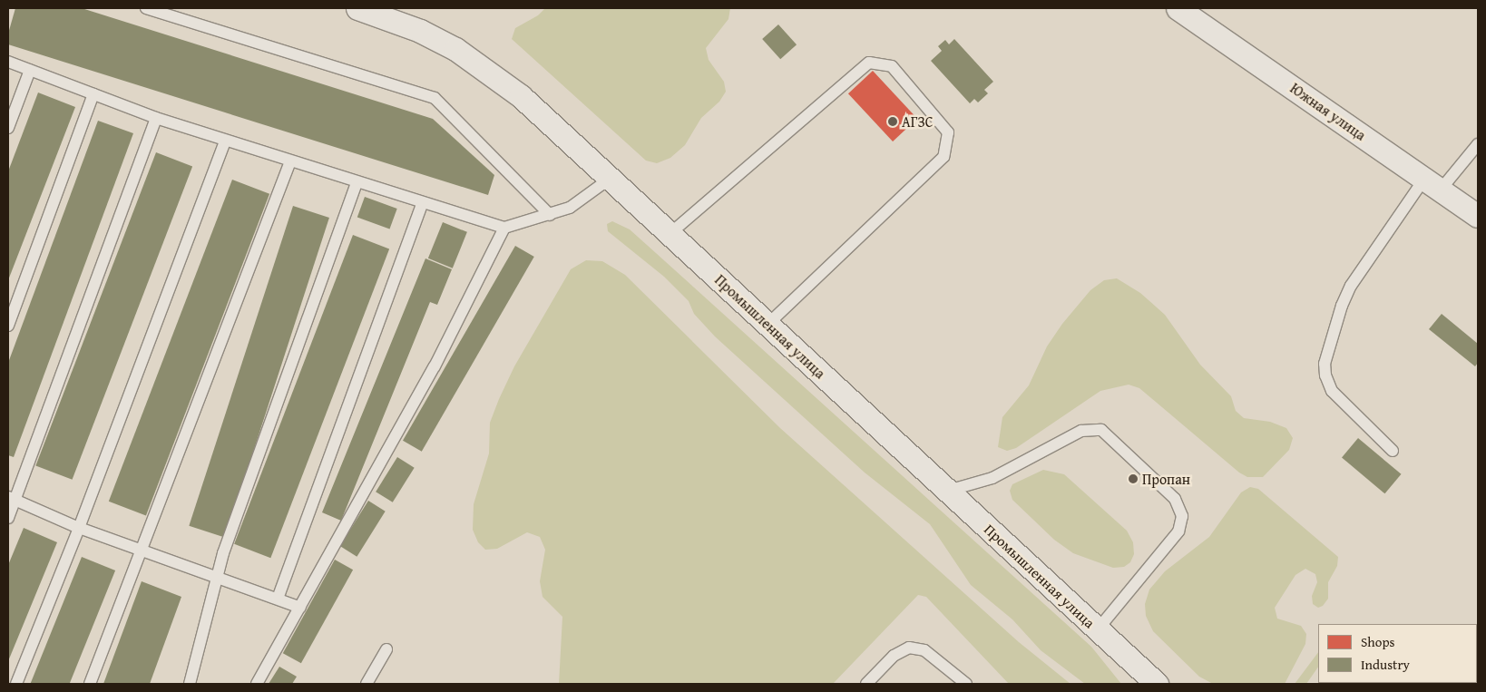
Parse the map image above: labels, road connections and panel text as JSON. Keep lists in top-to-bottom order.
{
  "streets": {
    "street": ["Южная улица", "Промышленная улица"]
  },
  "places": ["АГЗС", "Пропан"],
  "legend": ["Shops", "Industry"]
}
